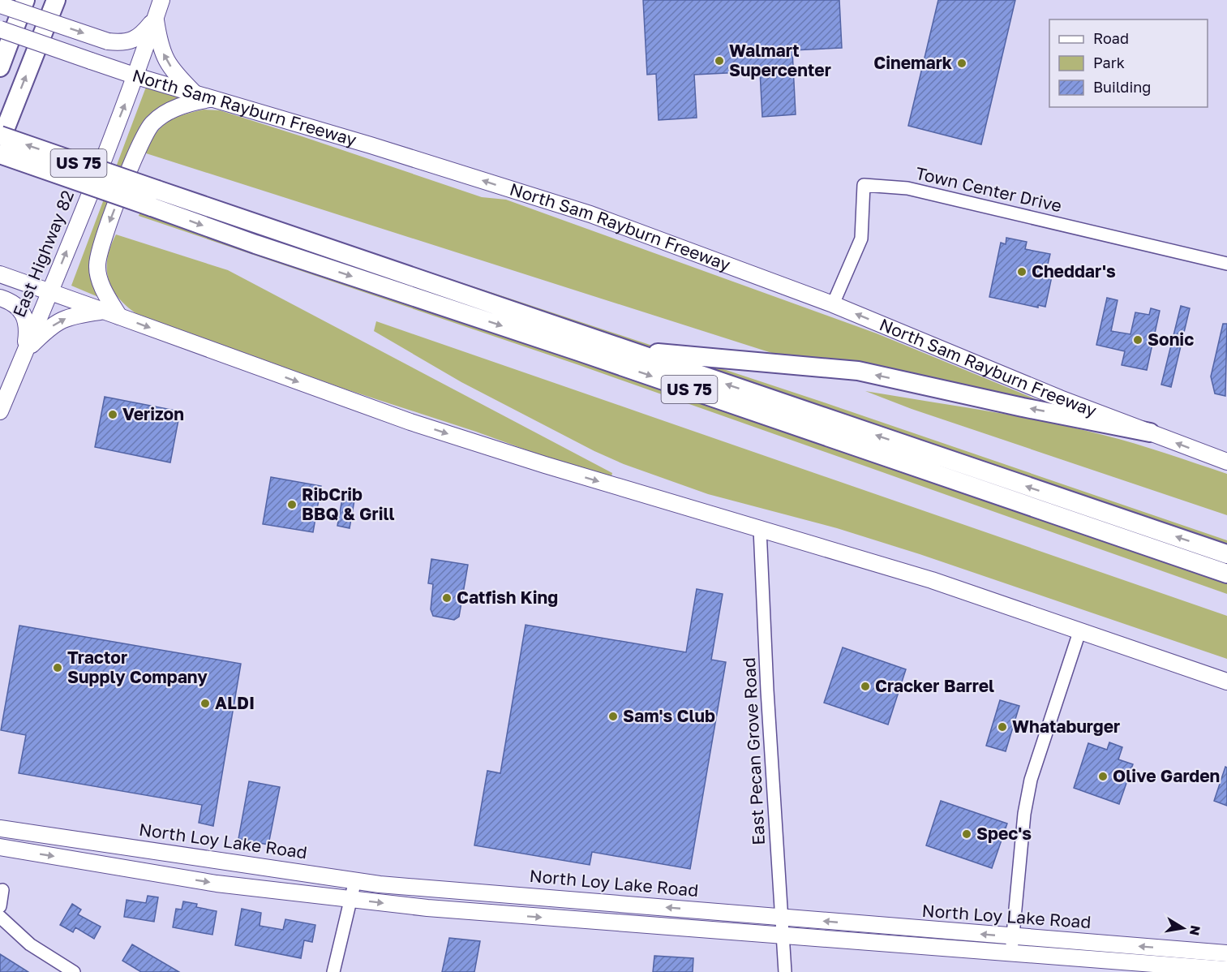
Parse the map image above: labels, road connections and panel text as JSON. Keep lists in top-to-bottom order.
{
  "streets": {
    "highway": ["US 75"],
    "main road": ["North Sam Rayburn Freeway", "East Highway 82", "North Loy Lake Road"],
    "street": ["Town Center Drive", "East Pecan Grove Road"]
  },
  "crossings": [
    ["North Sam Rayburn Freeway", "Town Center Drive"],
    ["North Sam Rayburn Freeway", "East Highway 82"],
    ["East Pecan Grove Road", "North Loy Lake Road"]
  ],
  "one_way": ["North Sam Rayburn Freeway", "East Highway 82"],
  "places": [
    "Walmart Supercenter",
    "Cinemark",
    "Cheddar's",
    "Sonic",
    "Verizon",
    "RibCrib BBQ & Grill",
    "Catfish King",
    "Tractor Supply Company",
    "Cracker Barrel",
    "ALDI",
    "Sam's Club",
    "Whataburger",
    "Olive Garden",
    "Spec's"
  ],
  "legend": ["Road", "Park", "Building"],
  "north": "right"
}
